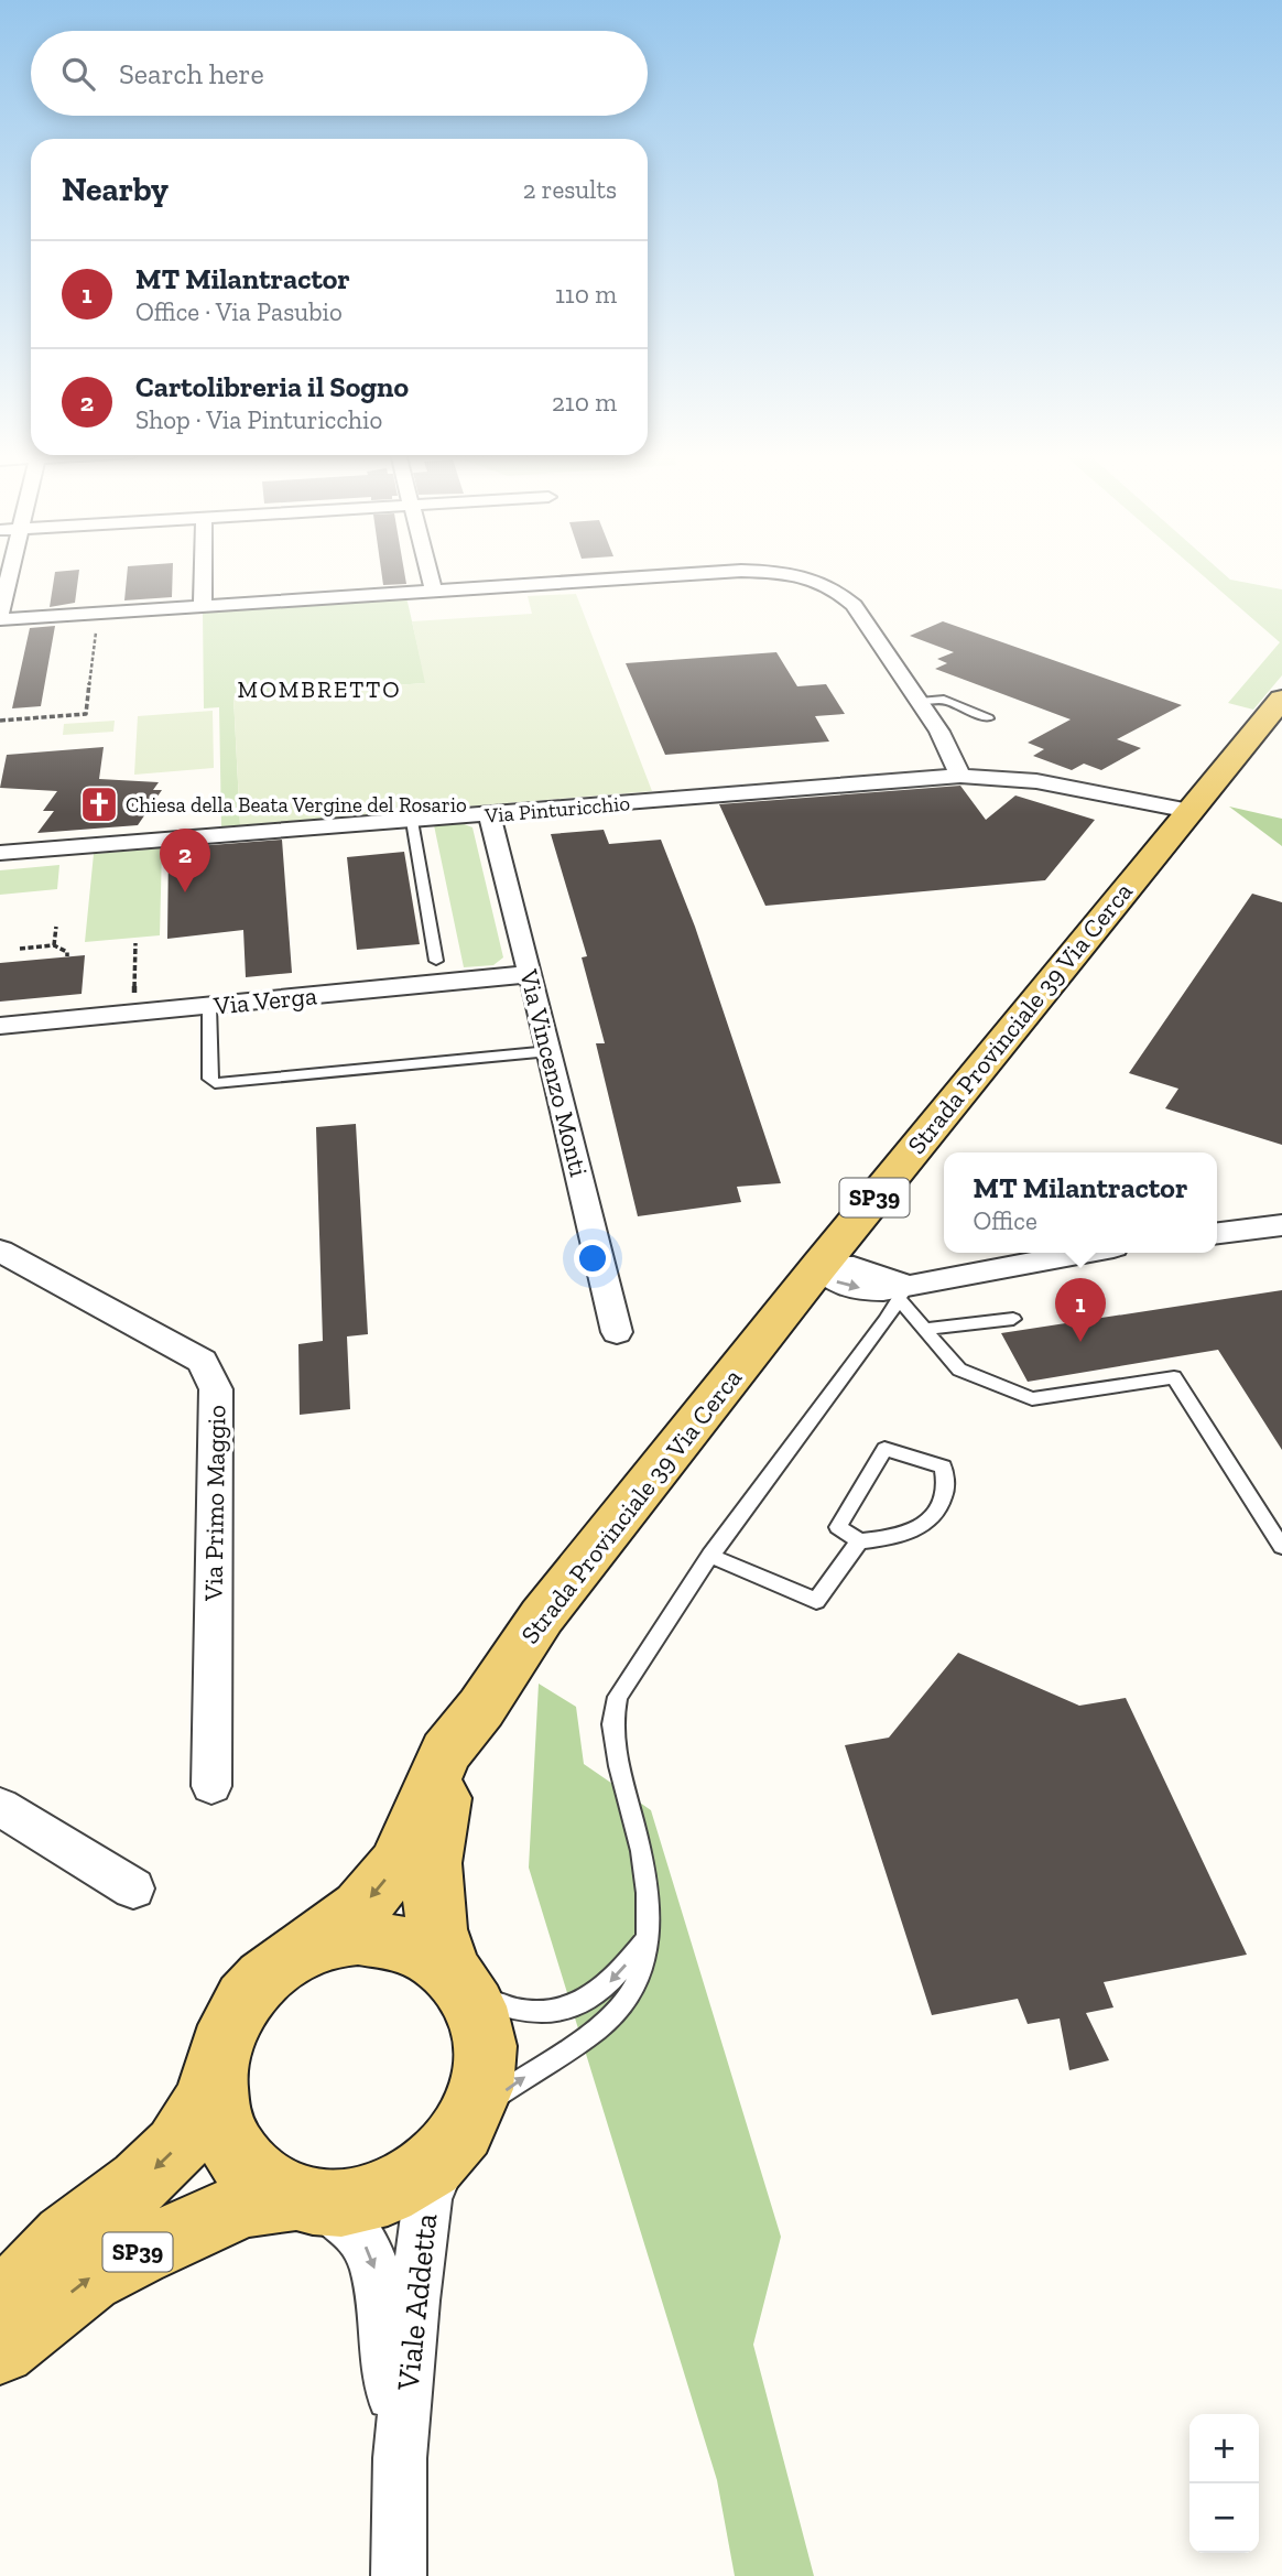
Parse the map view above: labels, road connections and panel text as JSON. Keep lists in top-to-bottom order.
{
  "streets": {
    "main road": ["Strada Provinciale 39 Via Cerca", "SP39"],
    "street": [
      "Via Pinturicchio",
      "Via Verga",
      "Via Vincenzo Monti",
      "Via Primo Maggio",
      "Viale Addetta"
    ]
  },
  "crossings": [
    ["Via Pinturicchio", "Strada Provinciale 39 Via Cerca"],
    ["Via Pinturicchio", "Via Vincenzo Monti"],
    ["Via Verga", "Via Vincenzo Monti"],
    ["Strada Provinciale 39 Via Cerca", "SP39"],
    ["Strada Provinciale 39 Via Cerca", "Viale Addetta"],
    ["SP39", "Viale Addetta"]
  ],
  "one_way": ["Viale Addetta"],
  "districts": ["MOMBRETTO"],
  "places": {
    "church": ["Chiesa della Beata Vergine del Rosario"]
  },
  "page": {
    "search": "Search here",
    "heading": ["Nearby", "2 results"],
    "list": [
      {
        "mark": "1",
        "name": "MT Milantractor",
        "note": "Office · Via Pasubio",
        "value": "110 m"
      },
      {
        "mark": "2",
        "name": "Cartolibreria il Sogno",
        "note": "Shop · Via Pinturicchio",
        "value": "210 m"
      }
    ],
    "pins": ["2", "1"],
    "popup": ["MT Milantractor", "Office"],
    "map_buttons": ["+", "−"]
  }
}
